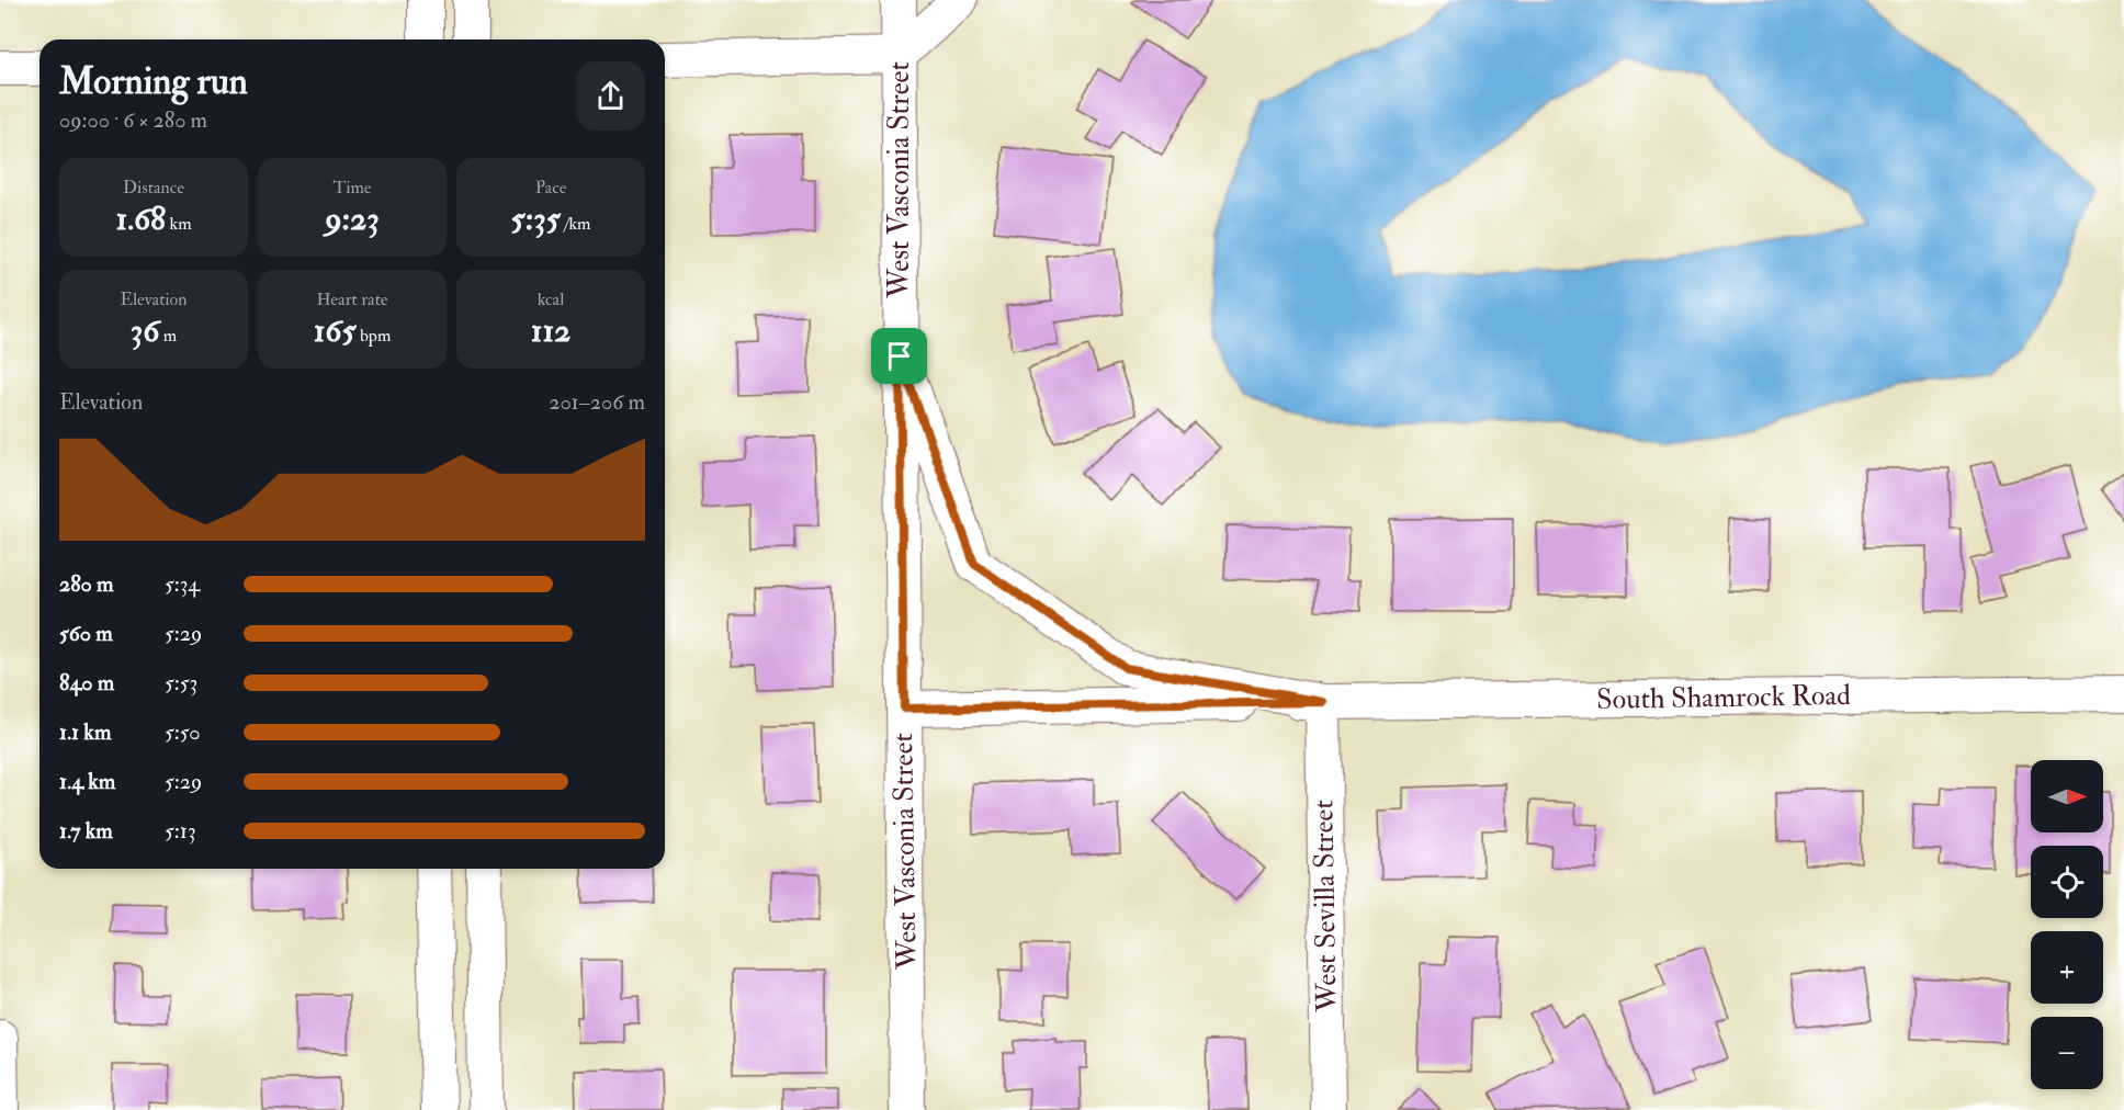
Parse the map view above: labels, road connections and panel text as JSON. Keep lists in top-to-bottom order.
{
  "streets": {
    "street": ["West Vasconia Street", "South Shamrock Road", "West Sevilla Street"]
  },
  "crossings": [
    ["West Vasconia Street", "South Shamrock Road"],
    ["South Shamrock Road", "West Sevilla Street"]
  ],
  "north": "right",
  "page": {
    "heading": ["Morning run", "09:00 · 6 × 280 m"],
    "stats": [
      ["Distance", "1.68 km"],
      ["Time", "9:23"],
      ["Pace", "5:35 /km"],
      ["Elevation", "36 m"],
      ["Heart rate", "165 bpm"],
      ["kcal", "112"]
    ],
    "chart": ["Elevation", "201–206 m"],
    "list": [
      {
        "name": "280 m",
        "note": "5:34"
      },
      {
        "name": "560 m",
        "note": "5:29"
      },
      {
        "name": "840 m",
        "note": "5:53"
      },
      {
        "name": "1.1 km",
        "note": "5:50"
      },
      {
        "name": "1.4 km",
        "note": "5:29"
      },
      {
        "name": "1.7 km",
        "note": "5:13"
      }
    ],
    "map_buttons": ["+", "−"]
  }
}
